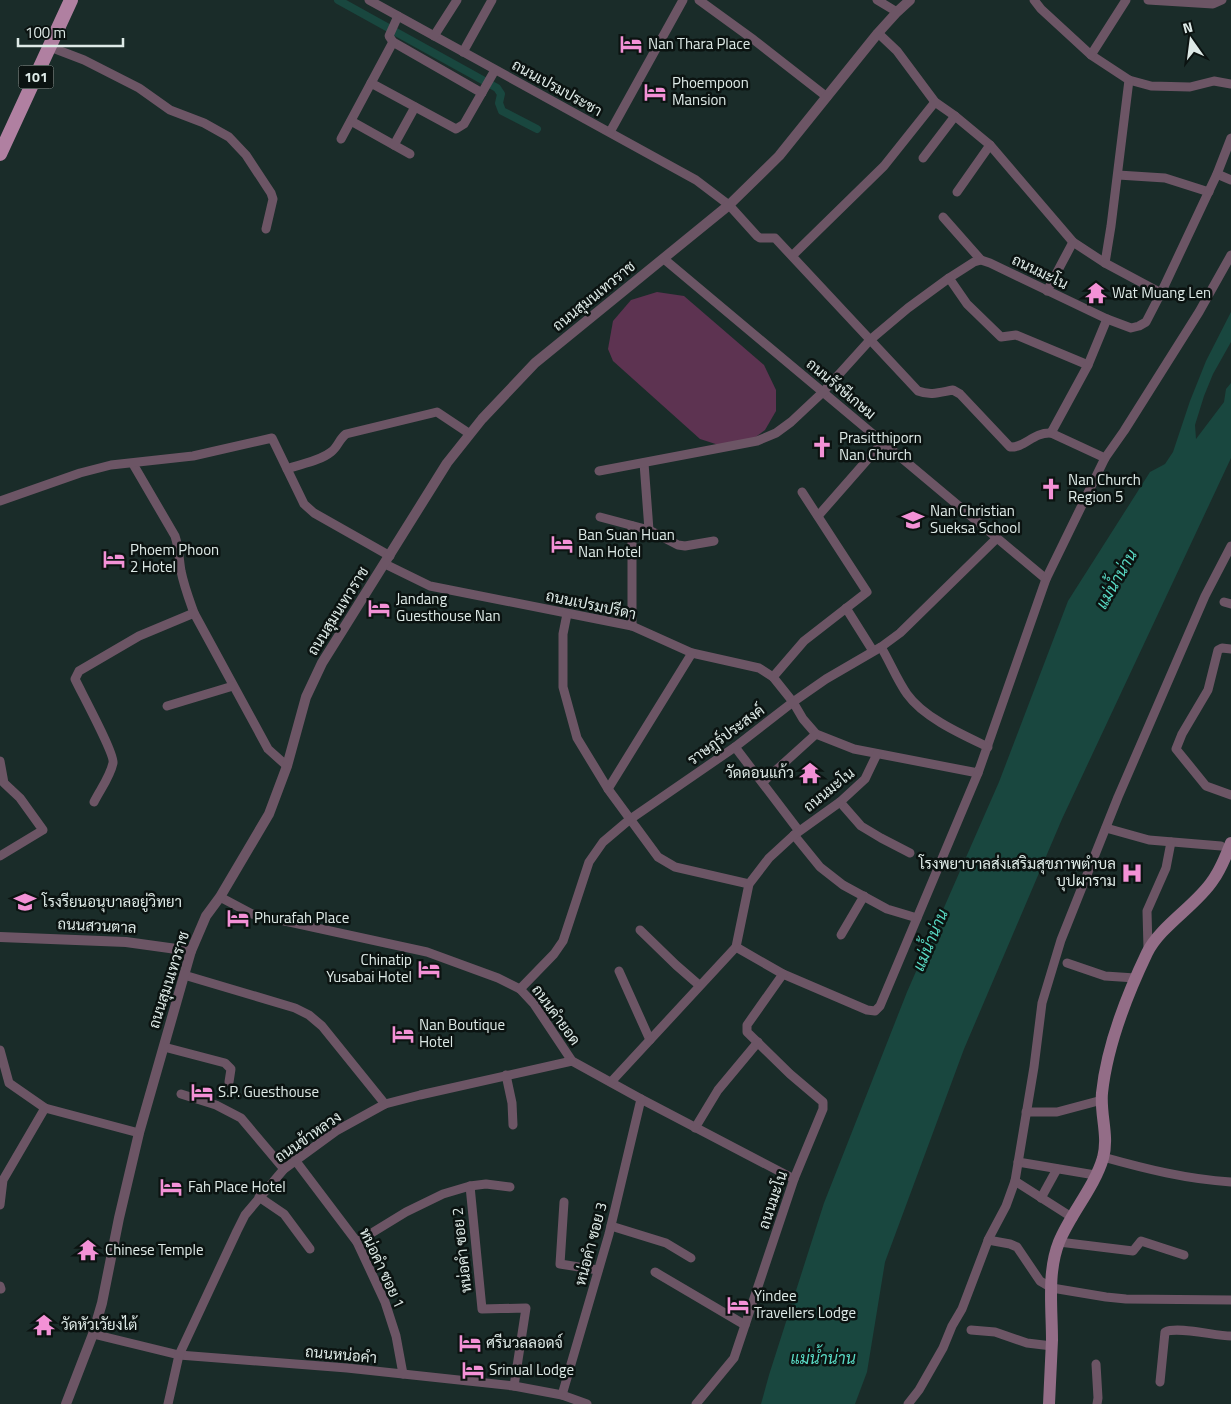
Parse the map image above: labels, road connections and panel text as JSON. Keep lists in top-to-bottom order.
{
  "streets": {
    "main road": ["101"],
    "street": [
      "ถนนเปรมประชา",
      "ถนนมะโน",
      "ถนนสุมนเทวราช",
      "ถนนรังษีเกษม",
      "ถนนเปรมปรีดา",
      "ราษฎร์ประสงค์",
      "ถนนสวนตาล",
      "ถนนคำยอด",
      "ถนนข้าหลวง",
      "หน่อคำ ซอย 3",
      "หน่อคำ ซอย 2",
      "หน่อคำ ซอย 1",
      "ถนนหน่อคำ"
    ]
  },
  "crossings": [
    ["ถนนเปรมประชา", "ถนนสุมนเทวราช"],
    ["ถนนมะโน", "ถนนเปรมปรีดา"],
    ["ถนนมะโน", "ถนนคำยอด"],
    ["ถนนสุมนเทวราช", "ถนนรังษีเกษม"],
    ["ถนนสุมนเทวราช", "ถนนเปรมปรีดา"],
    ["ถนนสุมนเทวราช", "ถนนสวนตาล"],
    ["ถนนสุมนเทวราช", "ถนนคำยอด"],
    ["ถนนสุมนเทวราช", "ถนนหน่อคำ"],
    ["ถนนรังษีเกษม", "ราษฎร์ประสงค์"],
    ["ถนนเปรมปรีดา", "ราษฎร์ประสงค์"],
    ["ราษฎร์ประสงค์", "ถนนคำยอด"],
    ["ถนนคำยอด", "ถนนข้าหลวง"],
    ["ถนนคำยอด", "หน่อคำ ซอย 3"],
    ["ถนนข้าหลวง", "หน่อคำ ซอย 1"],
    ["ถนนข้าหลวง", "ถนนหน่อคำ"],
    ["หน่อคำ ซอย 3", "ถนนหน่อคำ"],
    ["หน่อคำ ซอย 2", "ถนนหน่อคำ"],
    ["หน่อคำ ซอย 1", "ถนนหน่อคำ"]
  ],
  "water": ["แม่น้ำน่าน"],
  "places": {
    "hotel": [
      "Nan Thara Place",
      "Phoempoon Mansion",
      "Ban Suan Huan Nan Hotel",
      "Phoem Phoon 2 Hotel",
      "Jandang Guesthouse Nan",
      "Phurafah Place",
      "Chinatip Yusabai Hotel",
      "Nan Boutique Hotel",
      "S.P. Guesthouse",
      "Fah Place Hotel",
      "Yindee Travellers Lodge",
      "ศรีนวลลอดจ์",
      "Srinual Lodge"
    ],
    "temple": [
      "Wat Muang Len",
      "วัดดอนแก้ว",
      "Chinese Temple",
      "วัดหัวเวัยงไต้"
    ],
    "church": ["Prasitthiporn Nan Church", "Nan Church Region 5"],
    "school or university": ["Nan Christian Sueksa School", "โรงรียนอนุบาลอยู่วิทยา"],
    "hospital": ["โรงพยาบาลส่งเสริมสุขภาพตำบล บุปผาราม"]
  },
  "scale_bar": "100 m",
  "north": "top"
}
